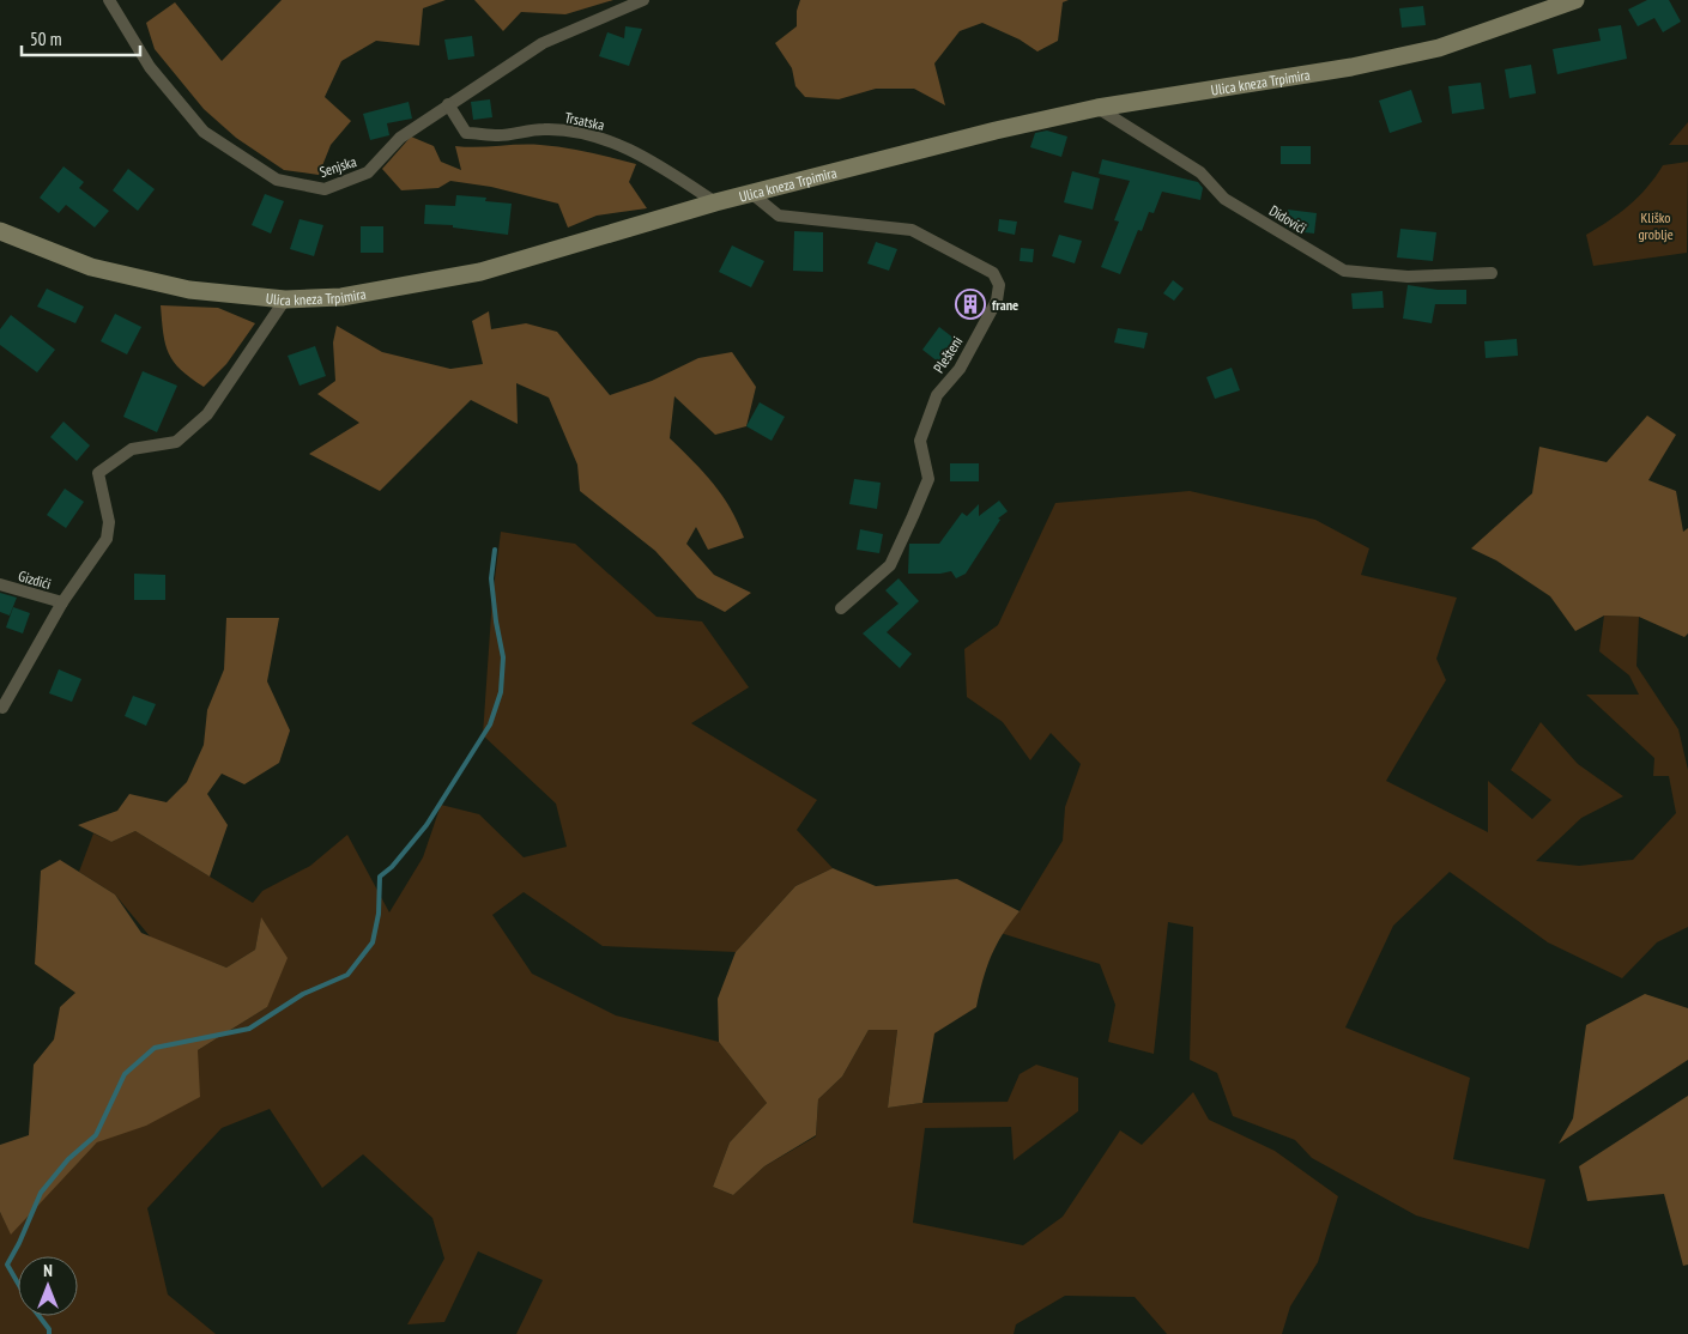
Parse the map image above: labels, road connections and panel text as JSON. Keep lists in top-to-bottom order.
{
  "streets": {
    "main road": ["Ulica kneza Trpimira"],
    "street": [
      "Trsatska",
      "Senjska",
      "Didovići",
      "Plešteni",
      "Gizdići"
    ]
  },
  "crossings": [
    ["Ulica kneza Trpimira", "Trsatska"],
    ["Ulica kneza Trpimira", "Didovići"],
    ["Ulica kneza Trpimira", "Plešteni"],
    ["Trsatska", "Senjska"]
  ],
  "parks": ["Kliško groblje"],
  "places": {
    "building": ["frane"]
  },
  "scale_bar": "50 m",
  "north": "top"
}
